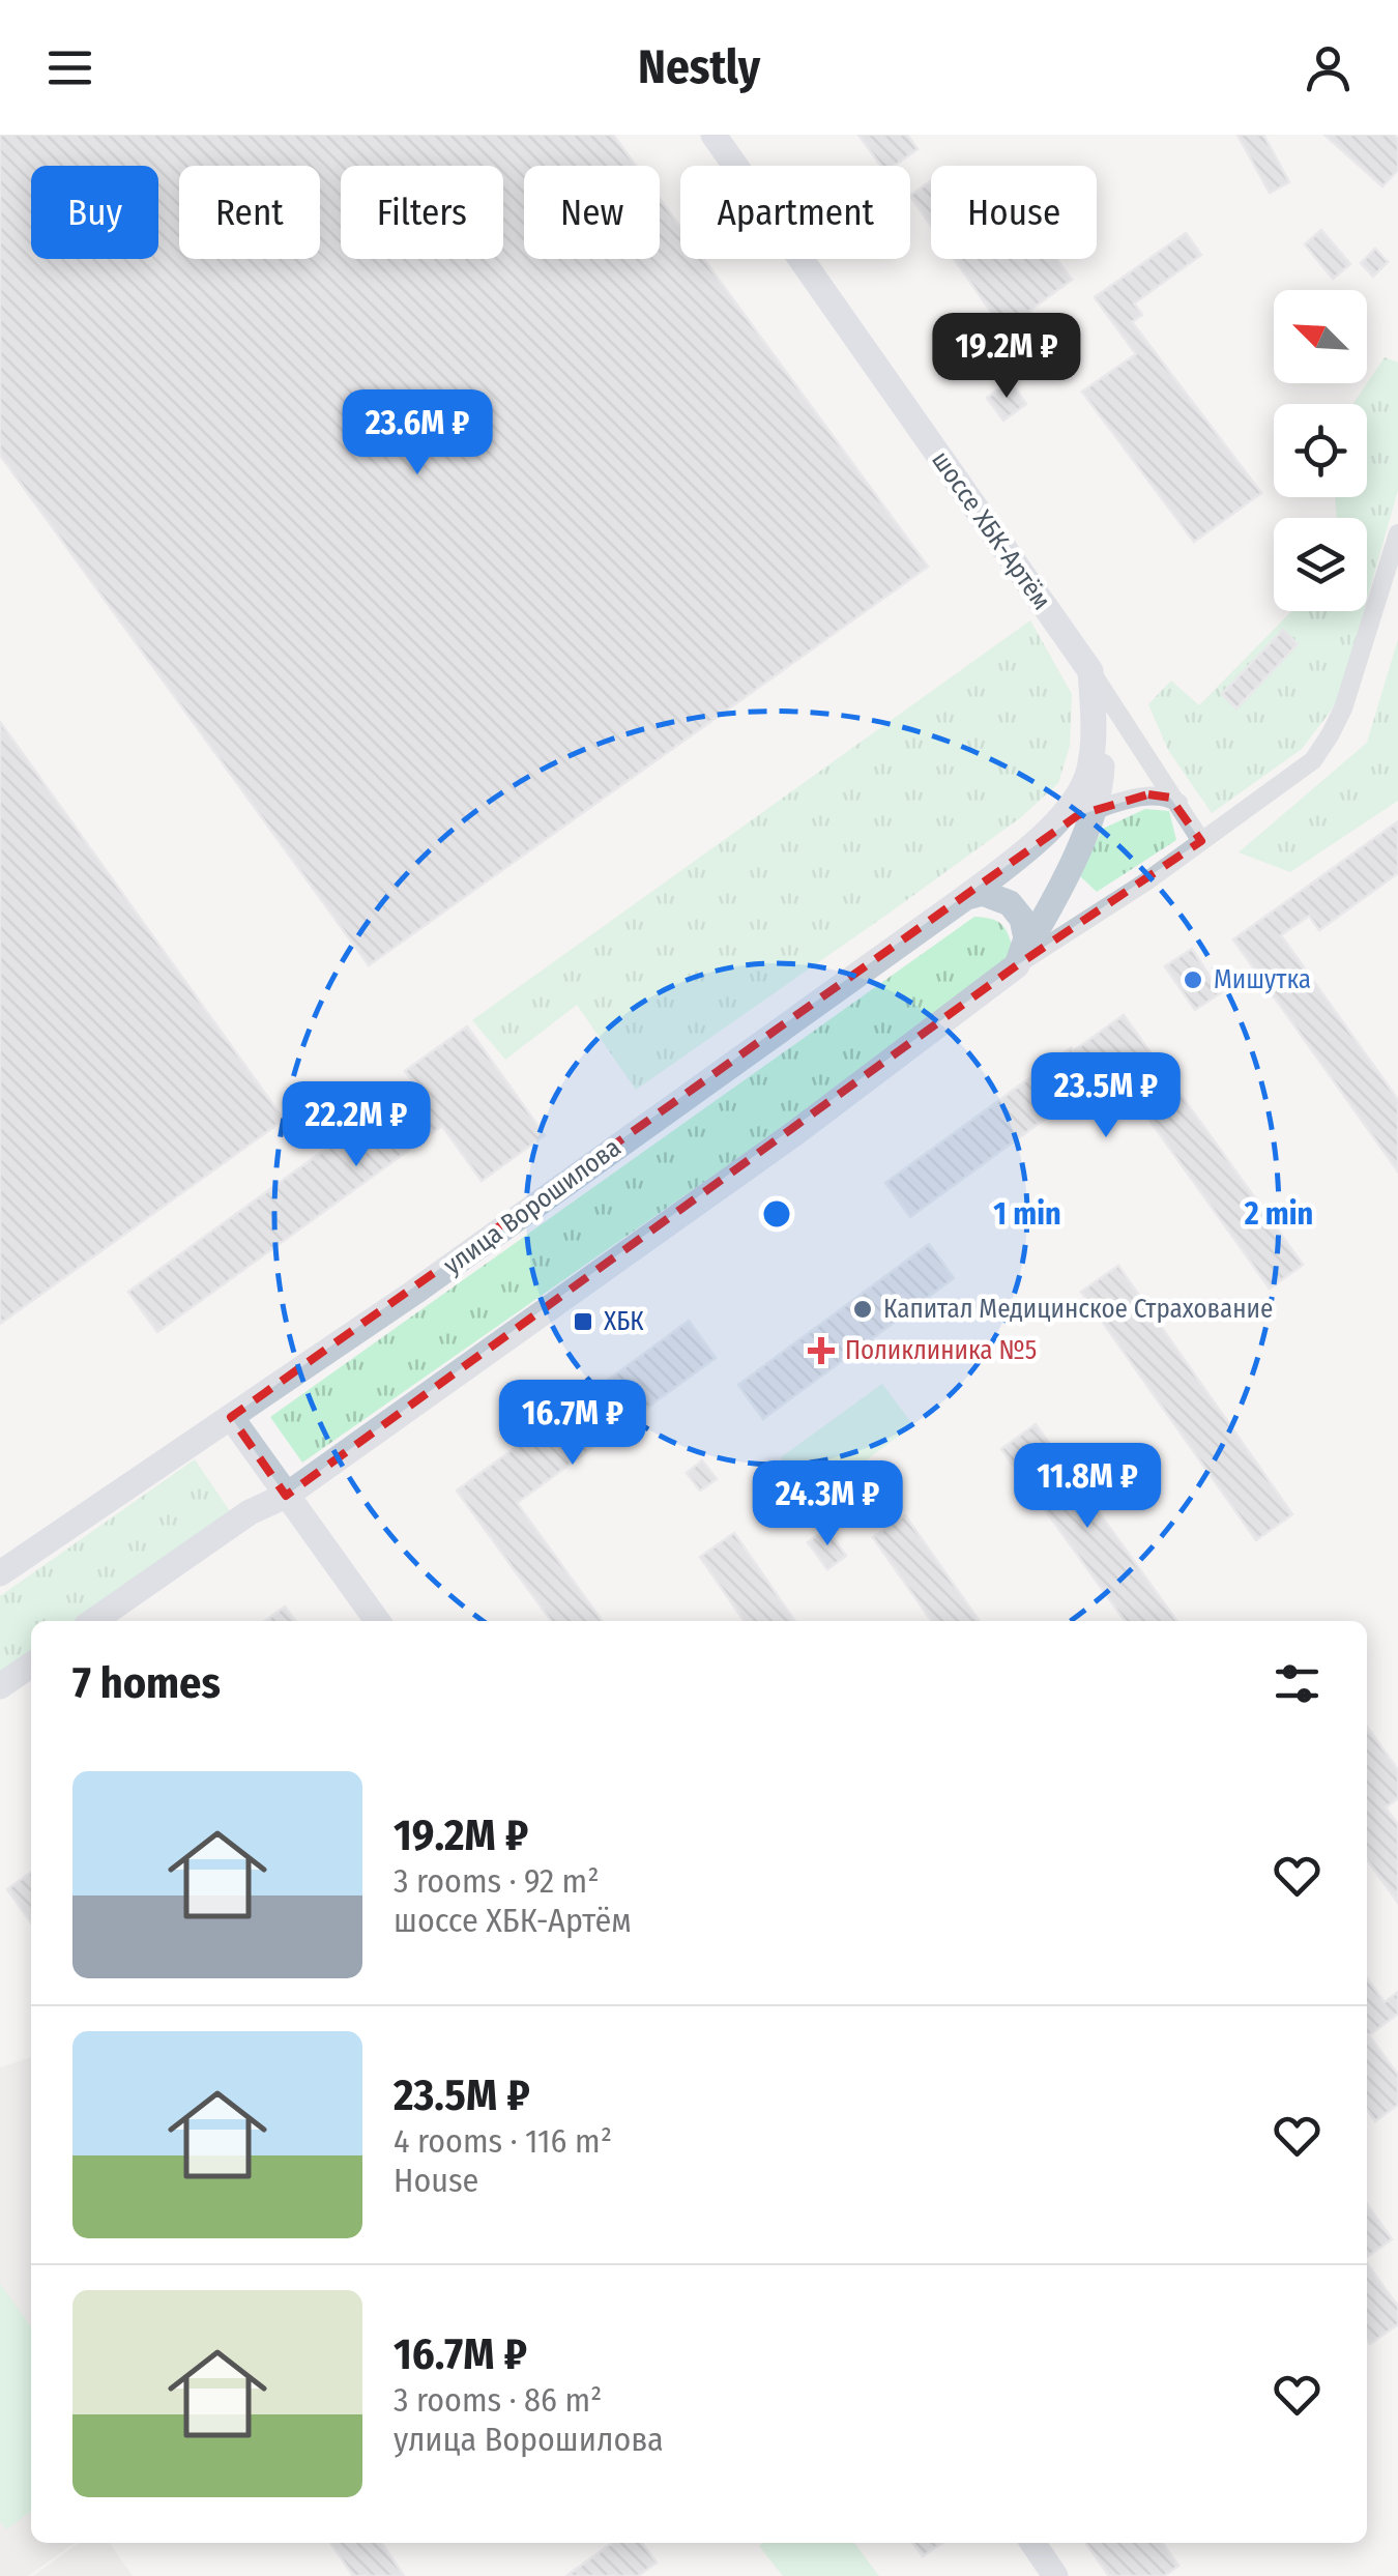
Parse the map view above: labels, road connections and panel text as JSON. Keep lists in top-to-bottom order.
{
  "streets": {
    "main road": ["шоссе ХБК-Артём", "улица Ворошилова"]
  },
  "places": {
    "other": ["Мишутка", "Капитал Медицинское Страхование"],
    "transit": ["ХБК"],
    "health": ["Поликлиника №5"]
  },
  "north": "top left",
  "page": {
    "header": "Nestly",
    "chip": [
      "Buy",
      "Rent",
      "Filters",
      "New",
      "Apartment",
      "House"
    ],
    "price": [
      "19.2M ₽",
      "23.6M ₽",
      "23.5M ₽",
      "22.2M ₽",
      "16.7M ₽",
      "11.8M ₽",
      "24.3M ₽"
    ],
    "heading": "7 homes",
    "list": [
      {
        "name": "19.2M ₽",
        "note": "3 rooms · 92 m² · шоссе ХБК-Артём"
      },
      {
        "name": "23.5M ₽",
        "note": "4 rooms · 116 m² · House"
      },
      {
        "name": "16.7M ₽",
        "note": "3 rooms · 86 m² · улица Ворошилова"
      }
    ]
  },
  "rings": ["1 min", "2 min"]
}
